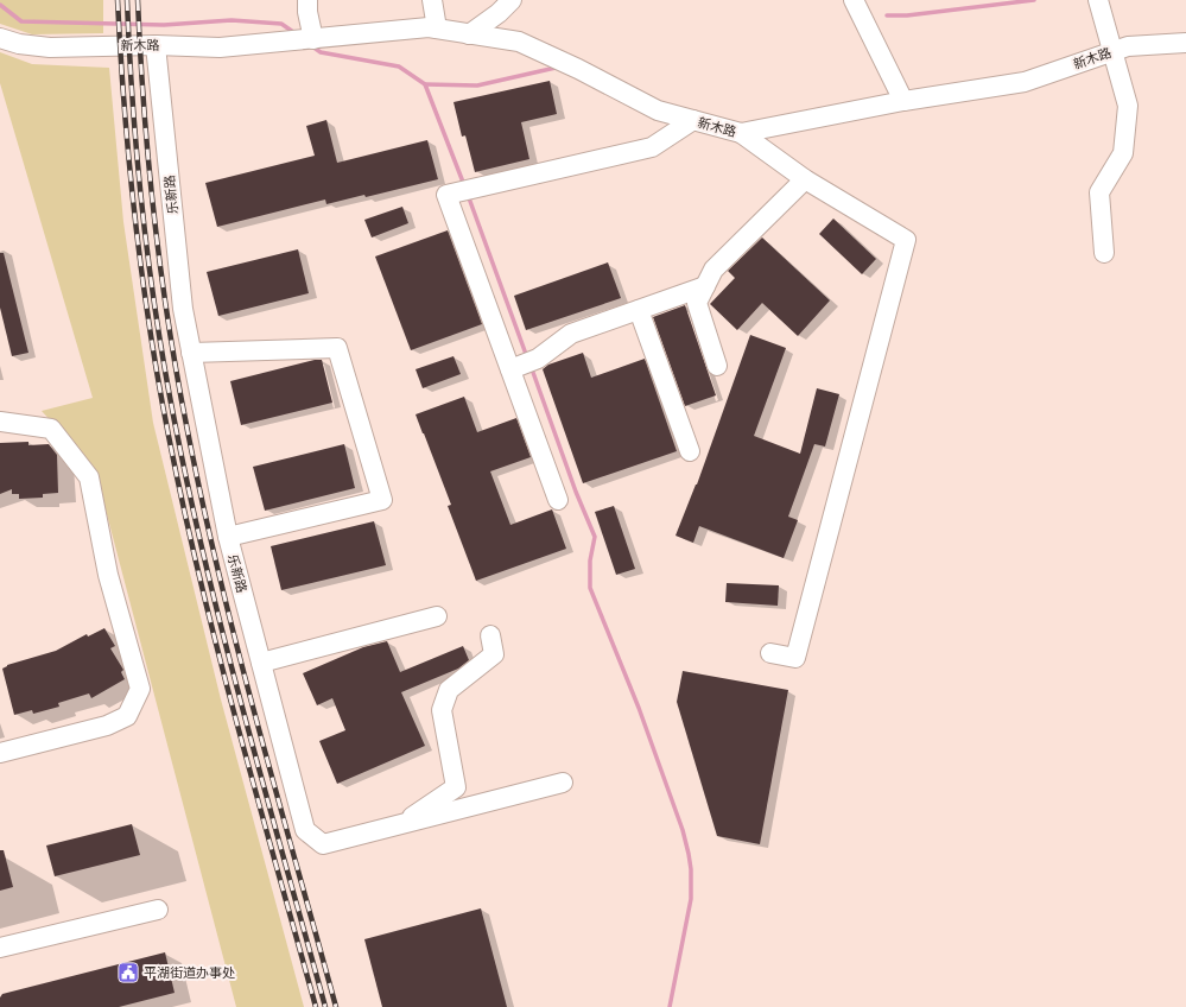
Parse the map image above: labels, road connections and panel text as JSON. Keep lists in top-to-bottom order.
{
  "streets": {
    "street": ["新木路", "乐新路"]
  },
  "crossings": [
    ["新木路", "乐新路"]
  ],
  "places": {
    "public building": ["平湖街道办事处"]
  }
}
